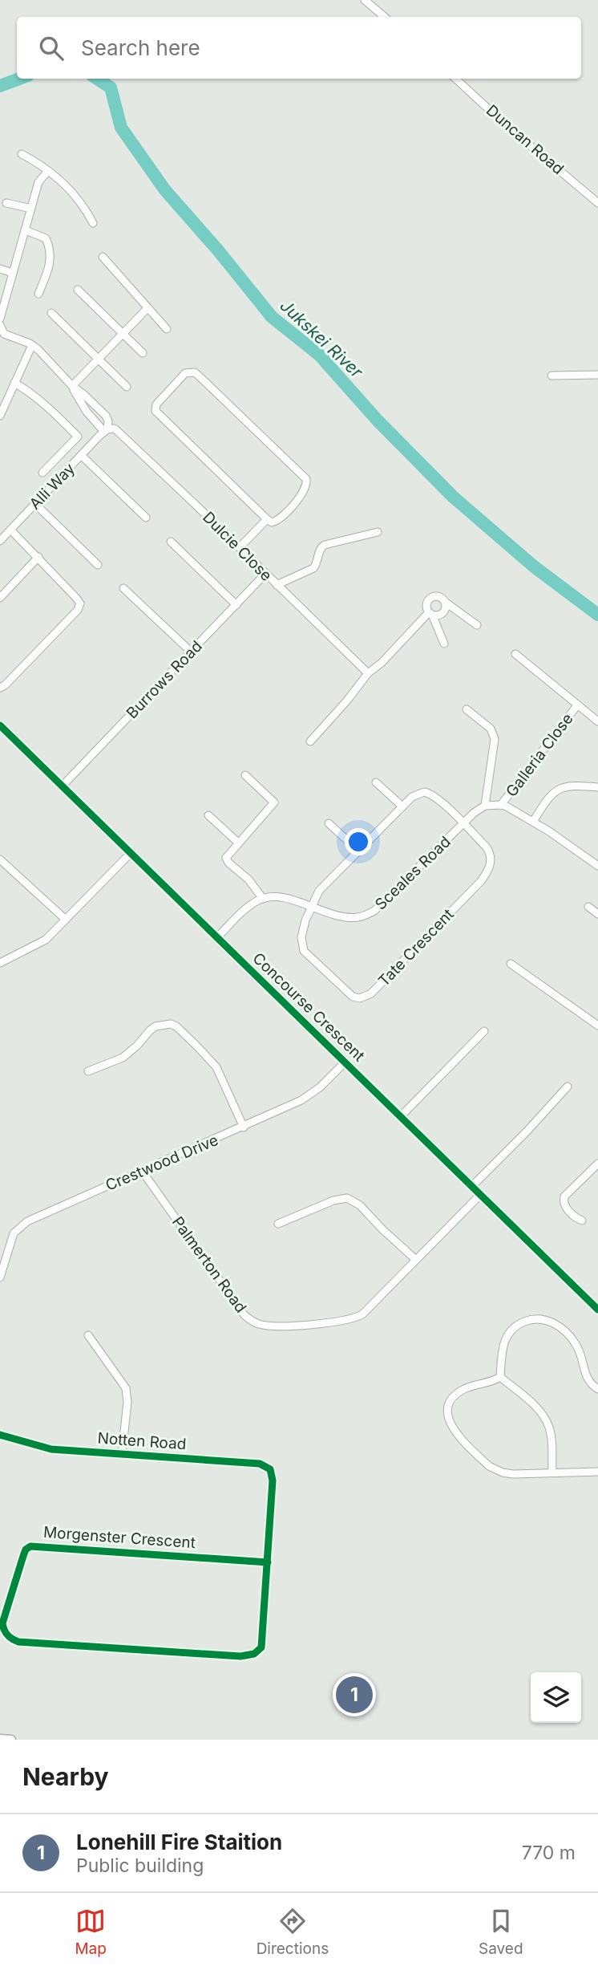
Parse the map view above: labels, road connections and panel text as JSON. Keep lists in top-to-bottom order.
{
  "streets": {
    "street": [
      "Duncan Road",
      "Alli Way",
      "Dulcie Close",
      "Burrows Road",
      "Galleria Close",
      "Sceales Road",
      "Tate Crescent",
      "Concourse Crescent",
      "Crestwood Drive",
      "Palmerton Road",
      "Notten Road",
      "Morgenster Crescent"
    ]
  },
  "crossings": [
    ["Alli Way", "Dulcie Close"],
    ["Dulcie Close", "Burrows Road"],
    ["Burrows Road", "Concourse Crescent"],
    ["Sceales Road", "Tate Crescent"],
    ["Concourse Crescent", "Crestwood Drive"],
    ["Concourse Crescent", "Palmerton Road"],
    ["Crestwood Drive", "Palmerton Road"],
    ["Notten Road", "Morgenster Crescent"]
  ],
  "water": ["Jukskei River"],
  "page": {
    "search": "Search here",
    "pins": "1",
    "heading": "Nearby",
    "list": [
      {
        "mark": "1",
        "name": "Lonehill Fire Staition",
        "note": "Public building",
        "value": "770 m"
      }
    ],
    "nav": ["Map", "Directions", "Saved"]
  }
}
